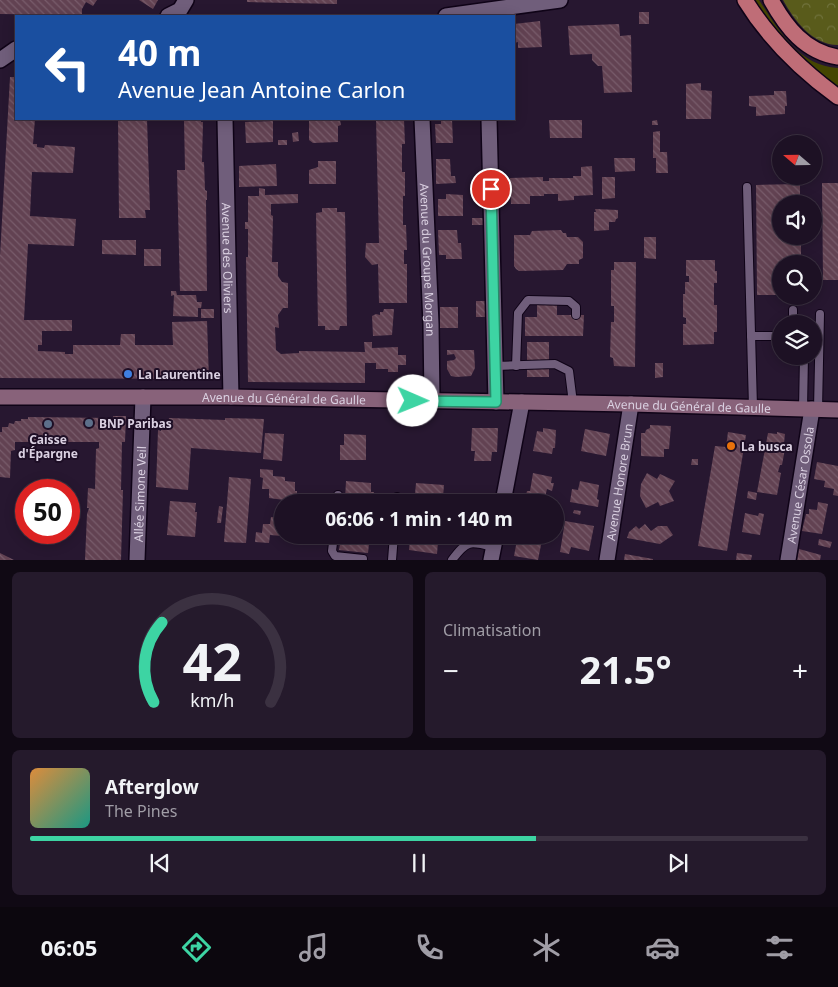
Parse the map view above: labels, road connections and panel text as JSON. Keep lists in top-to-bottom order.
{
  "streets": {
    "main road": ["Avenue du Général de Gaulle"],
    "street": [
      "Avenue des Oliviers",
      "Avenue du Groupe Morgan",
      "Avenue Honore Brun",
      "Avenue César Ossola",
      "Allée Simone Veil"
    ]
  },
  "crossings": [
    ["Avenue des Oliviers", "Avenue du Général de Gaulle"],
    ["Avenue du Groupe Morgan", "Avenue du Général de Gaulle"],
    ["Avenue du Général de Gaulle", "Avenue Honore Brun"],
    ["Avenue du Général de Gaulle", "Avenue César Ossola"],
    ["Avenue du Général de Gaulle", "Allée Simone Veil"]
  ],
  "places": [
    "La Laurentine",
    "BNP Paribas",
    "Caisse d'Épargne",
    "La busca"
  ],
  "north": "left",
  "page": {
    "turn": ["40 m", "Avenue Jean Antoine Carlon"],
    "limit": "50",
    "trip": "06:06 · 1 min · 140 m",
    "tile": "Climatisation",
    "heat": ["−", "21.5°", "+"],
    "song": ["Afterglow", "The Pines"],
    "tabs": "06:05",
    "gauge": ["42", "km/h"]
  }
}
